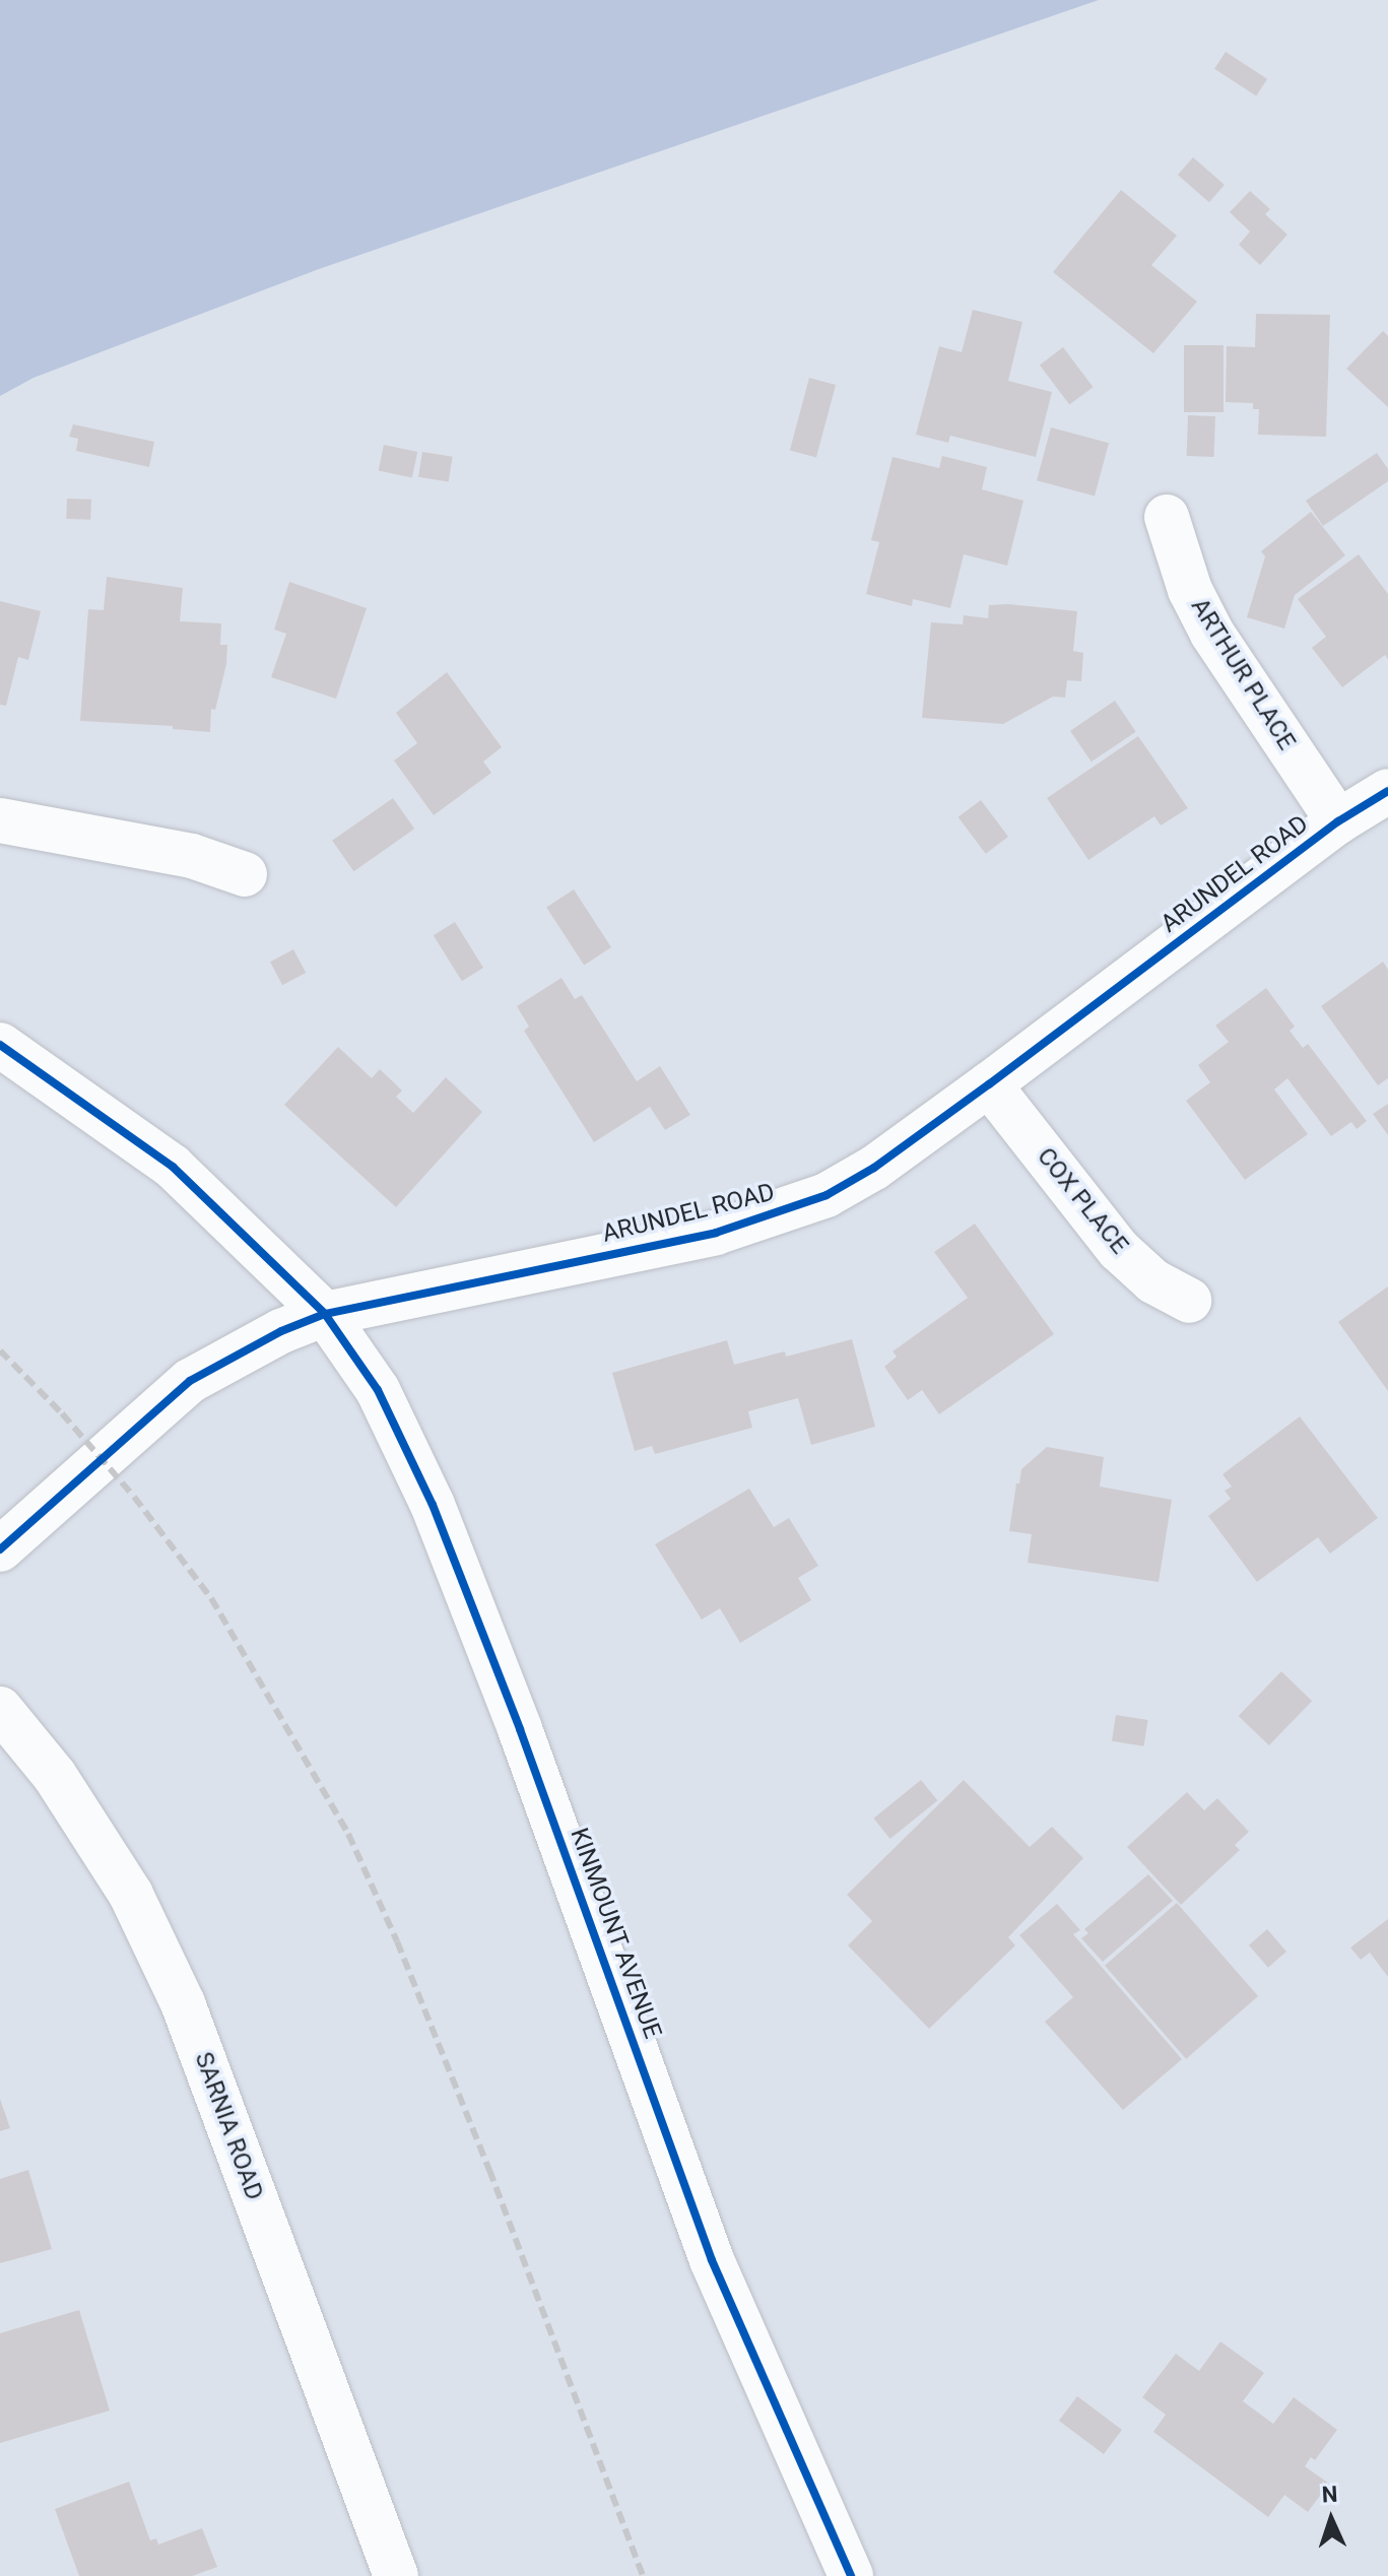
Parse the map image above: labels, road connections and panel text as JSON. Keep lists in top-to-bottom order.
{
  "streets": {
    "street": [
      "ARTHUR PLACE",
      "ARUNDEL ROAD",
      "COX PLACE",
      "KINMOUNT AVENUE",
      "SARNIA ROAD"
    ]
  },
  "crossings": [
    ["ARTHUR PLACE", "ARUNDEL ROAD"],
    ["ARUNDEL ROAD", "COX PLACE"],
    ["ARUNDEL ROAD", "KINMOUNT AVENUE"]
  ],
  "north": "top"
}
